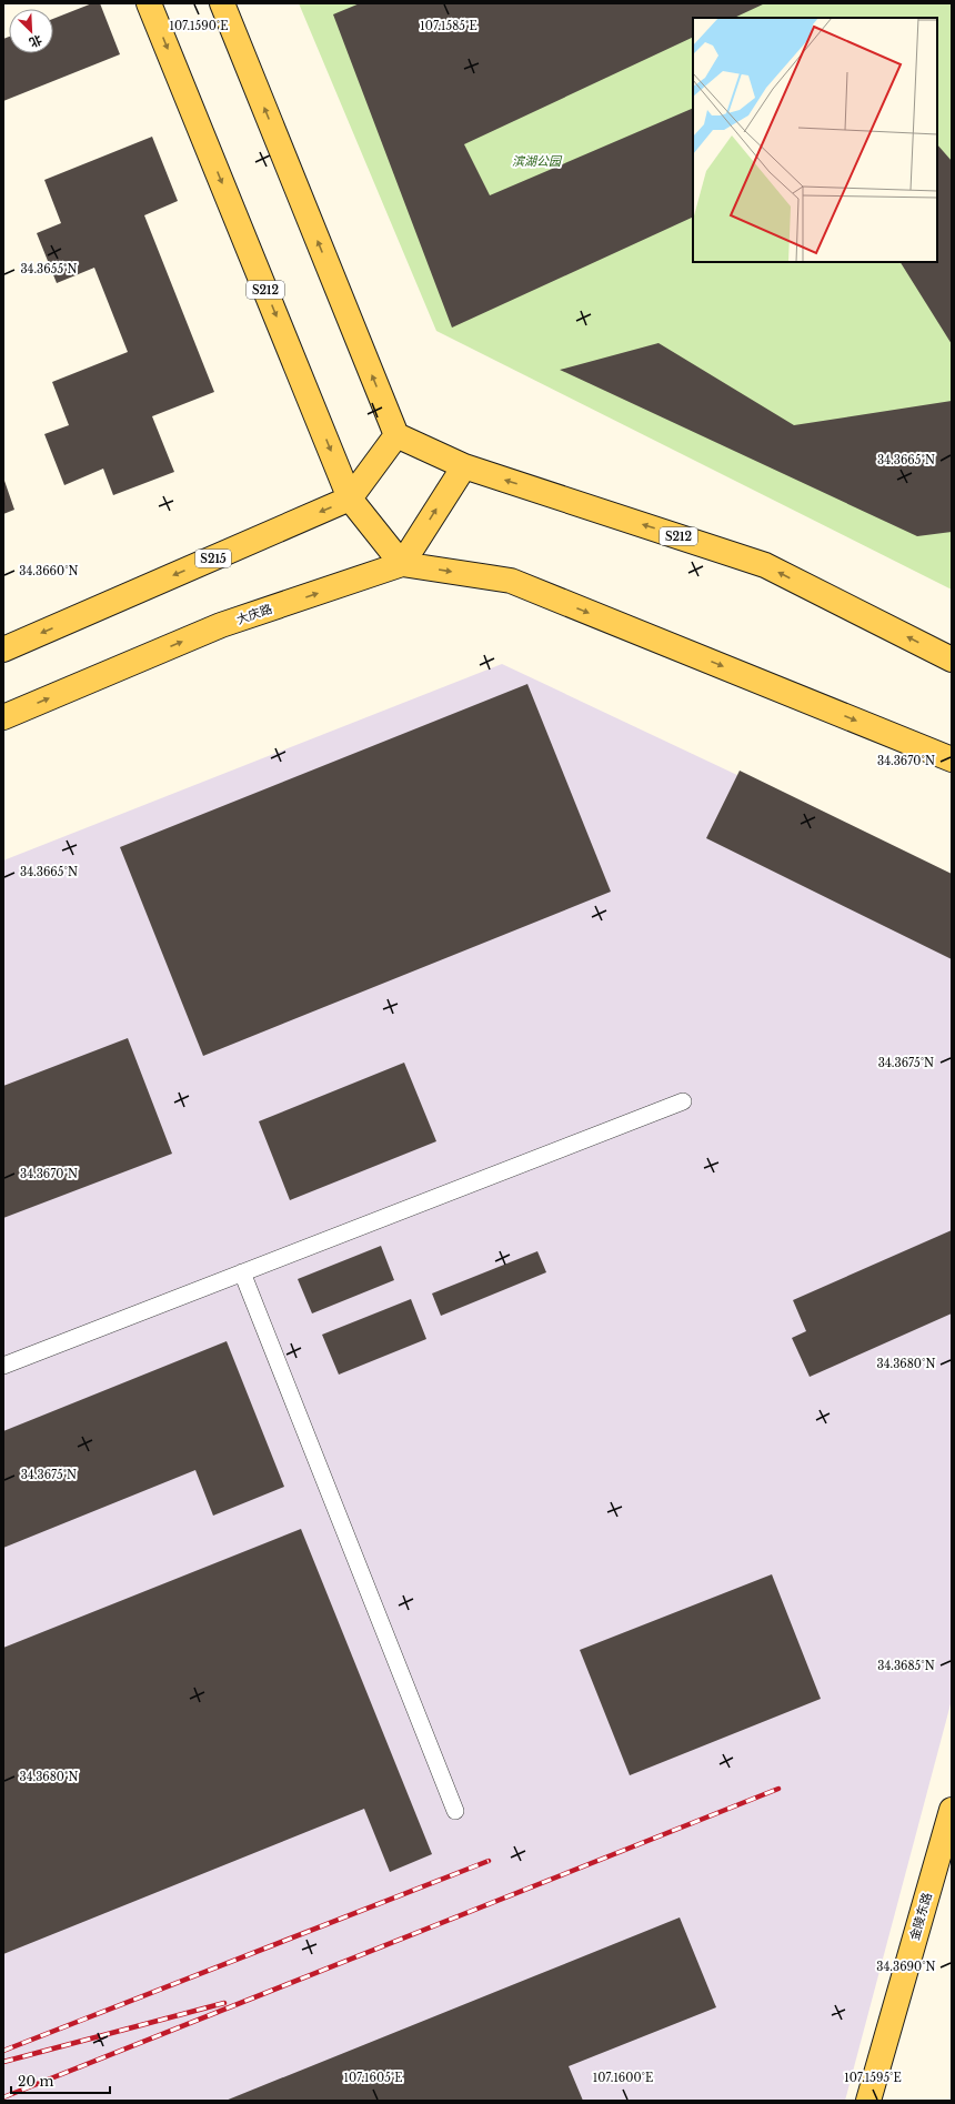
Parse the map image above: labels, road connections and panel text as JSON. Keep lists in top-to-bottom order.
{
  "streets": {
    "main road": [
      "S212",
      "S215",
      "大庆路",
      "金陵东路"
    ]
  },
  "crossings": [
    ["S212", "S215"],
    ["S212", "大庆路"]
  ],
  "parks": ["滨湖公园"],
  "scale_bar": "20 m",
  "north": "bottom right",
  "coordinates": [
    "107.1590°E",
    "107.1585°E",
    "34.3655°N",
    "34.3665°N",
    "34.3660°N",
    "34.3670°N",
    "34.3675°N",
    "34.3680°N",
    "34.3685°N",
    "34.3690°N",
    "107.1605°E",
    "107.1600°E",
    "107.1595°E"
  ]
}
